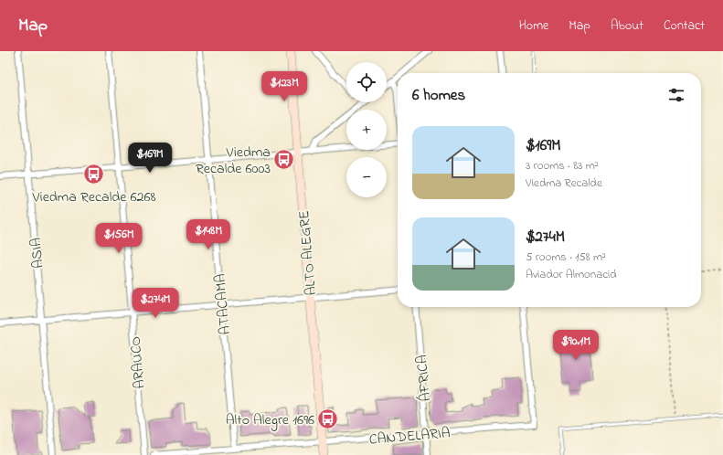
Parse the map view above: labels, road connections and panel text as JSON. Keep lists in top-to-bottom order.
{
  "streets": {
    "main road": ["ALTO ALEGRE"],
    "street": [
      "ASIA",
      "ATACAMA",
      "ARAUCO",
      "ÁFRICA",
      "CANDELARIA"
    ]
  },
  "crossings": [
    ["ALTO ALEGRE", "CANDELARIA"],
    ["ATACAMA", "CANDELARIA"],
    ["ÁFRICA", "CANDELARIA"]
  ],
  "places": {
    "bus stop": ["Viedma Recalde 6003", "Viedma Recalde 6268", "Alto Alegre 1696"]
  },
  "page": {
    "header": "Map",
    "nav": [
      "Home",
      "Map",
      "About",
      "Contact"
    ],
    "map_buttons": ["+", "−"],
    "price": [
      "$123M",
      "$169M",
      "$148M",
      "$156M",
      "$274M",
      "$90.1M"
    ],
    "heading": "6 homes",
    "list": [
      {
        "name": "$169M",
        "note": "3 rooms · 83 m² · Viedma Recalde"
      },
      {
        "name": "$274M",
        "note": "5 rooms · 158 m² · Aviador Almonacid"
      }
    ]
  }
}
